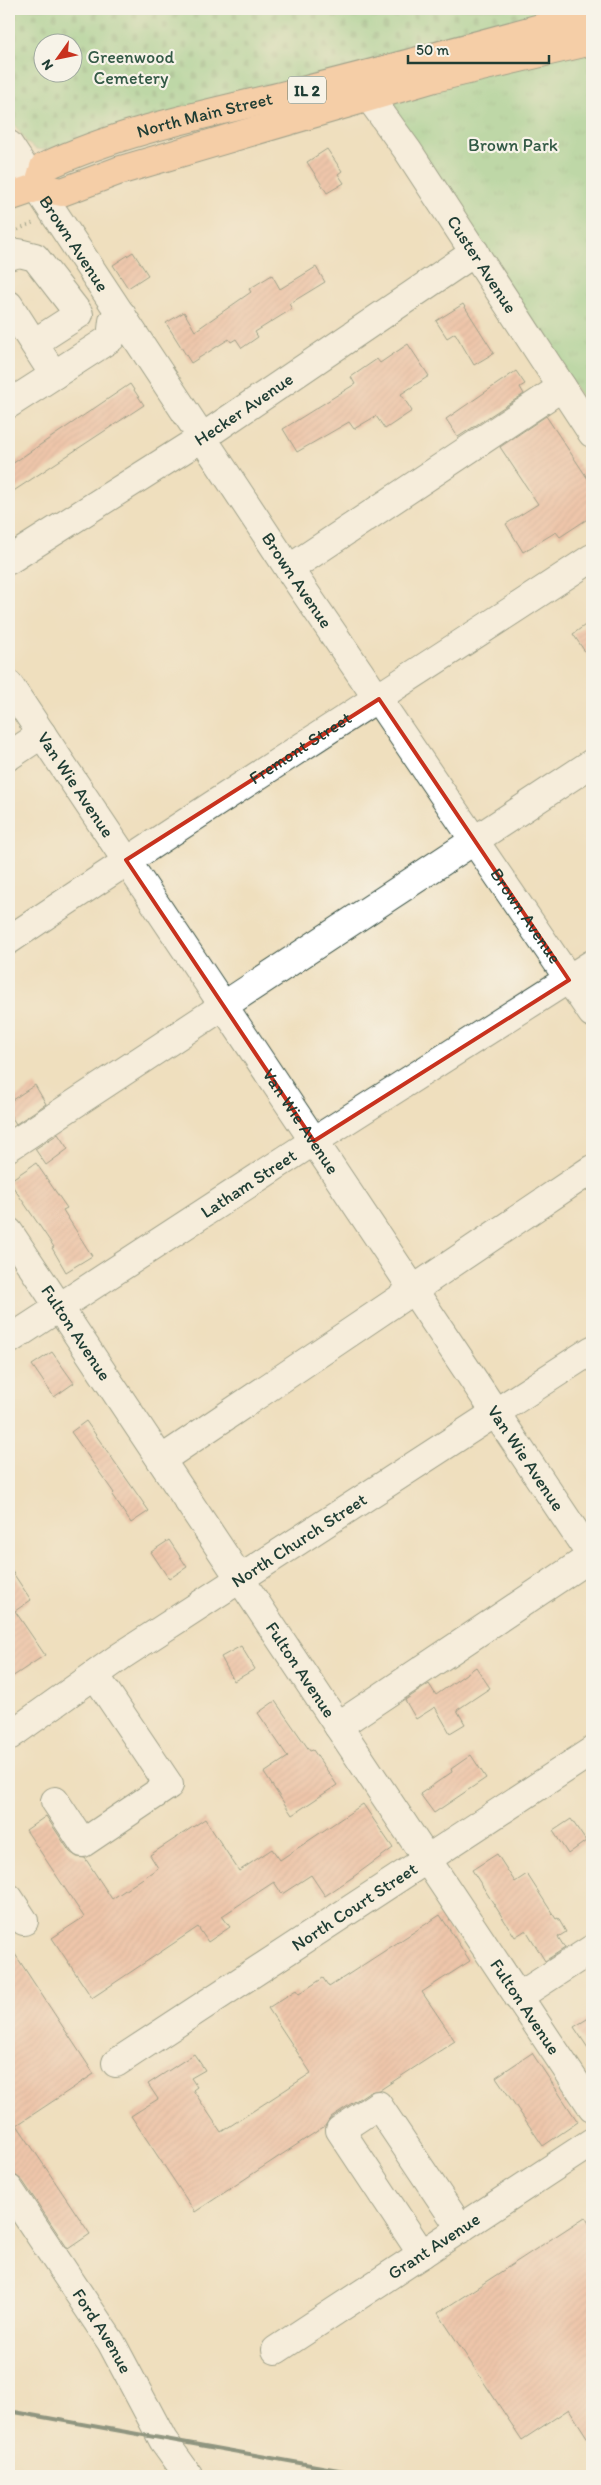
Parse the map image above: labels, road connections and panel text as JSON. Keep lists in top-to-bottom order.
{
  "streets": {
    "main road": ["IL 2", "North Main Street"],
    "street": [
      "Brown Avenue",
      "Custer Avenue",
      "Hecker Avenue",
      "Fremont Street",
      "Van Wie Avenue",
      "Latham Street",
      "Fulton Avenue",
      "North Church Street",
      "North Court Street",
      "Grant Avenue",
      "Ford Avenue"
    ]
  },
  "crossings": [
    ["North Main Street", "Brown Avenue"],
    ["North Main Street", "Custer Avenue"],
    ["Brown Avenue", "Hecker Avenue"],
    ["Brown Avenue", "Fremont Street"],
    ["Brown Avenue", "Latham Street"],
    ["Custer Avenue", "Hecker Avenue"],
    ["Fremont Street", "Van Wie Avenue"],
    ["Van Wie Avenue", "Latham Street"],
    ["Van Wie Avenue", "North Church Street"],
    ["Latham Street", "Fulton Avenue"],
    ["Fulton Avenue", "North Church Street"],
    ["Fulton Avenue", "North Court Street"]
  ],
  "parks": ["Greenwood Cemetery", "Brown Park"],
  "scale_bar": "50 m",
  "north": "bottom left"
}
